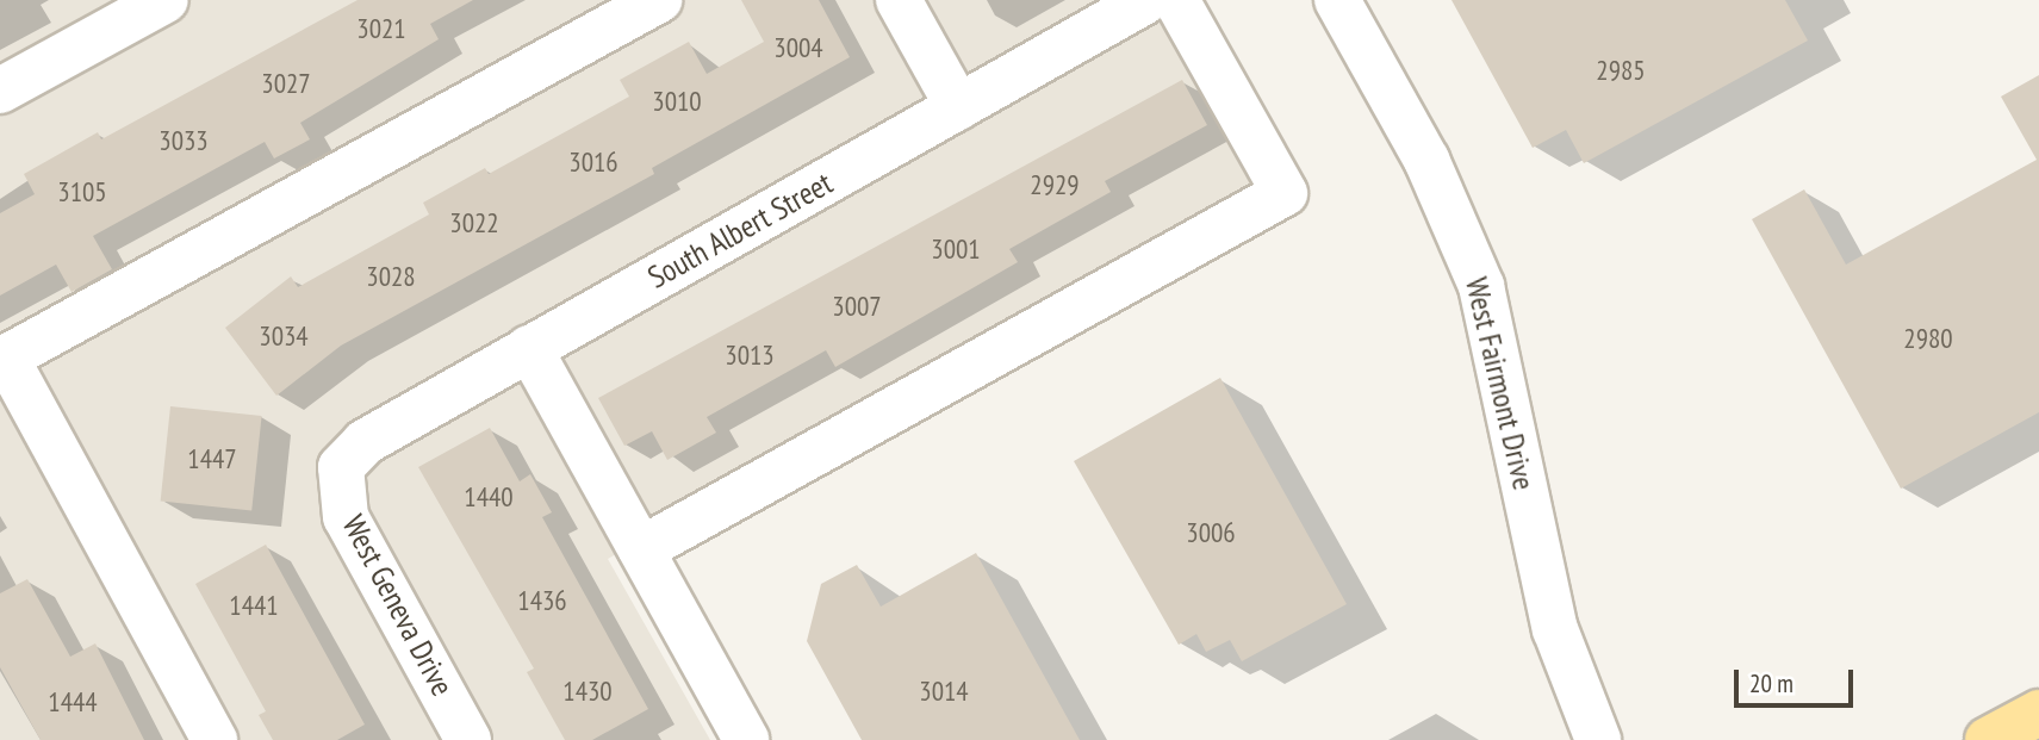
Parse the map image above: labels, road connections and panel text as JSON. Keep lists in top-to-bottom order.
{
  "streets": {
    "street": ["South Albert Street", "West Fairmont Drive", "West Geneva Drive"]
  },
  "crossings": [
    ["South Albert Street", "West Geneva Drive"]
  ],
  "house_numbers": [
    "3021",
    "3004",
    "2985",
    "3027",
    "3010",
    "3033",
    "3016",
    "2929",
    "3105",
    "3022",
    "3001",
    "3028",
    "3007",
    "3034",
    "2980",
    "3013",
    "1447",
    "1440",
    "3006",
    "1436",
    "1441",
    "1430",
    "3014",
    "1444"
  ],
  "scale_bar": "20 m"
}
